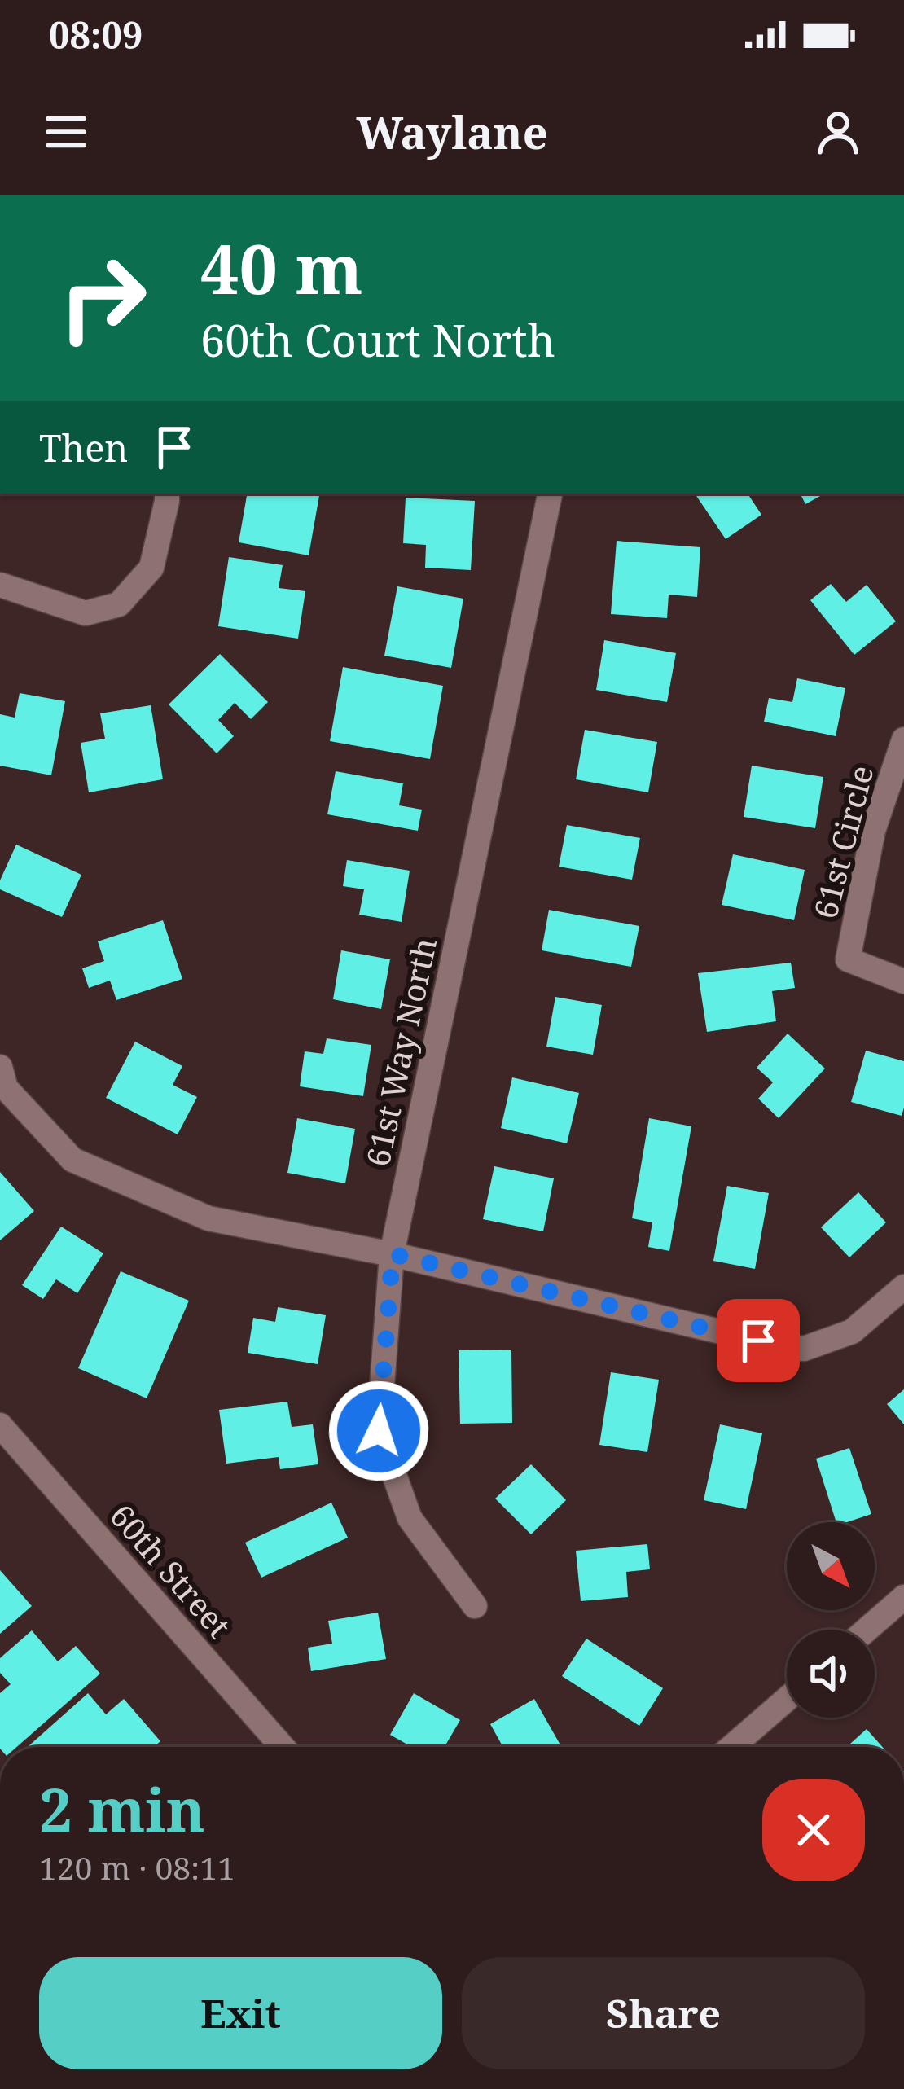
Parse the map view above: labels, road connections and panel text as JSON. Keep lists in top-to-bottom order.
{
  "streets": {
    "street": ["61st Circle", "61st Way North", "60th Street"]
  },
  "north": "bottom right",
  "page": {
    "status": "08:09",
    "header": "Waylane",
    "turn": ["40 m", "60th Court North"],
    "then": "Then",
    "heading": ["2 min", "120 m · 08:11"],
    "buttons": ["Exit", "Share"]
  }
}
